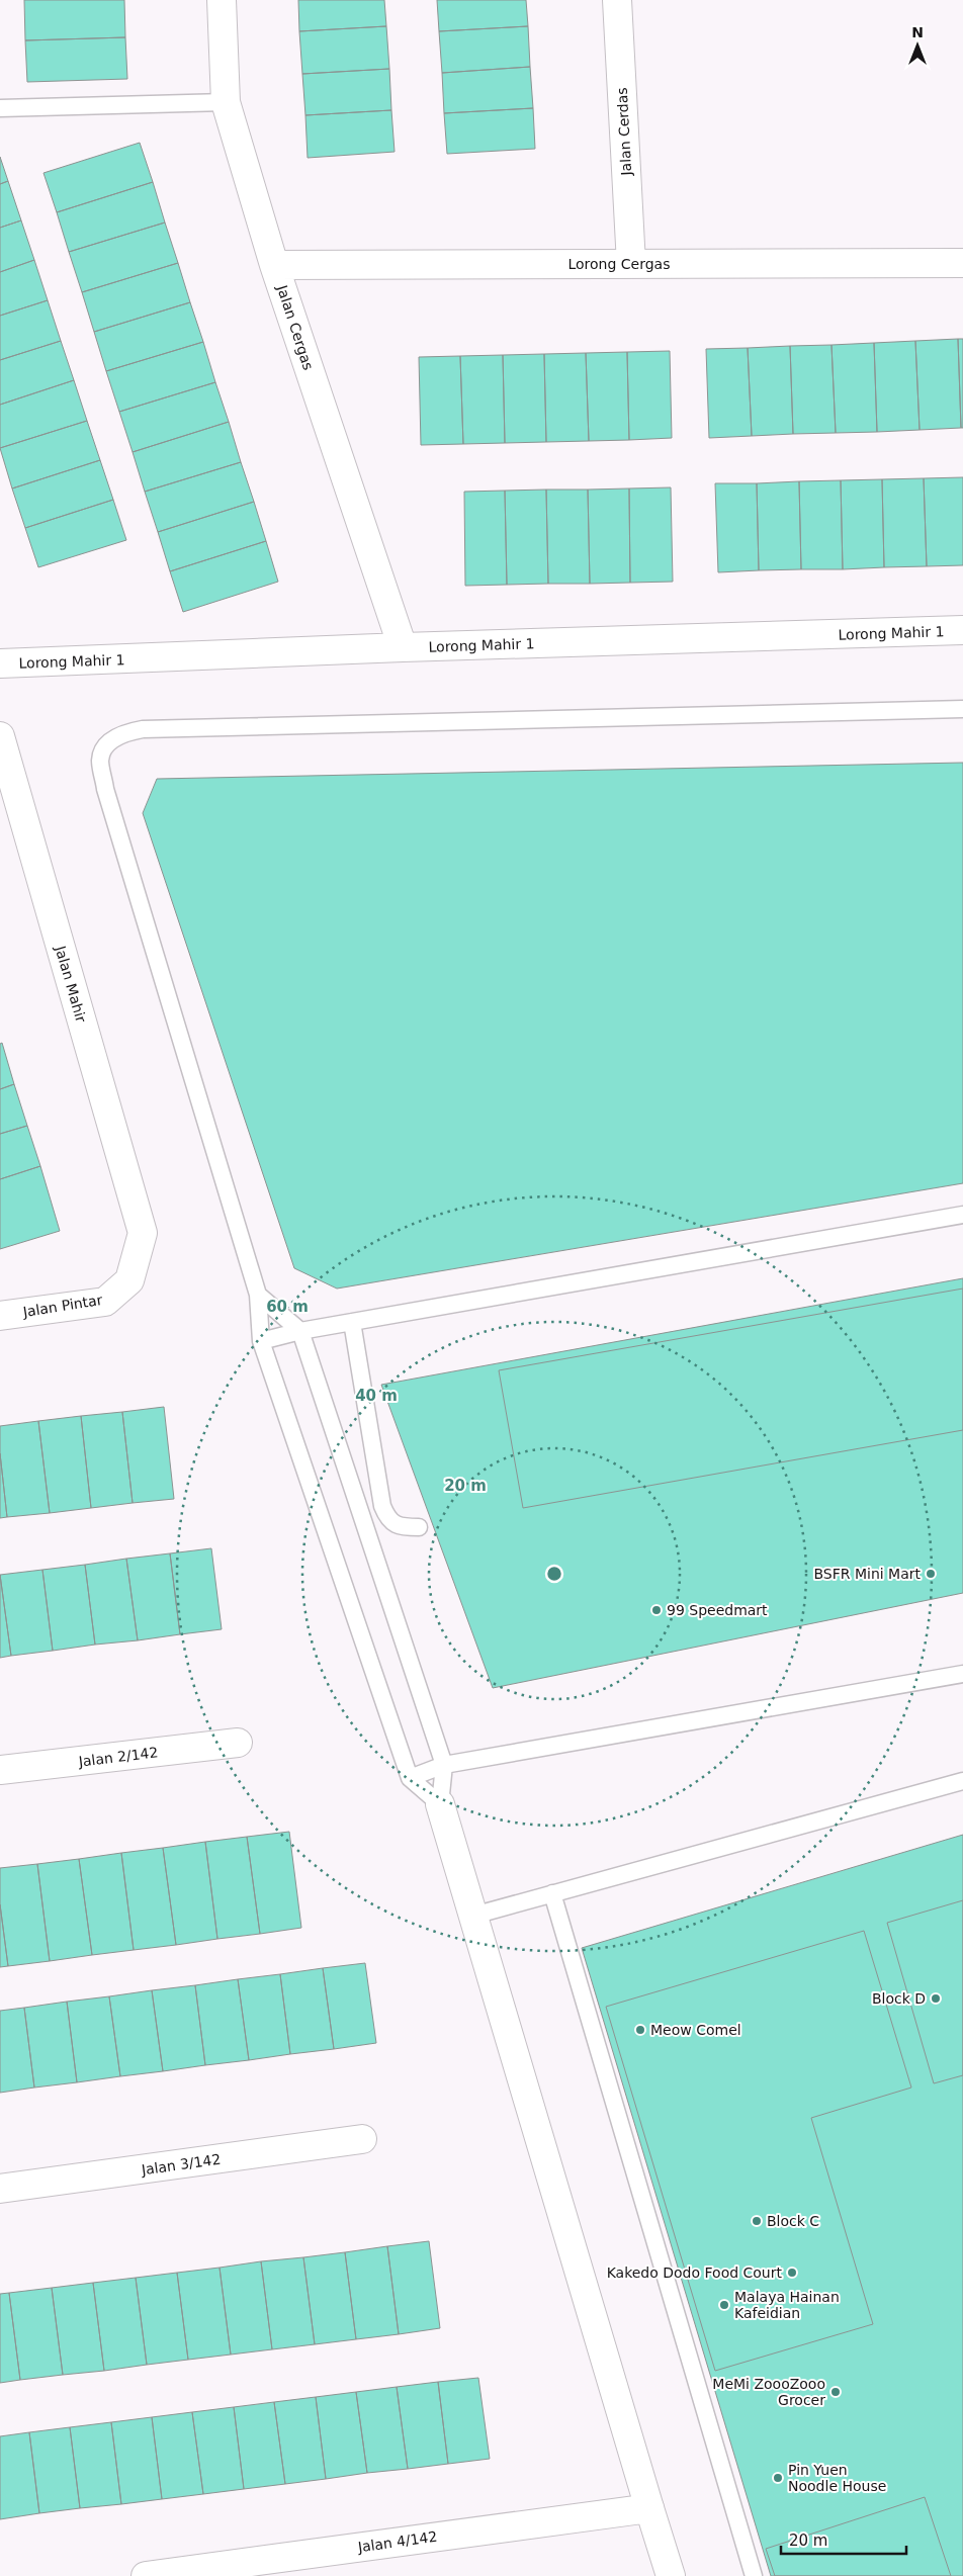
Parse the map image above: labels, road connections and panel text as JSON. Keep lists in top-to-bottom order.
{
  "streets": {
    "street": [
      "Jalan Cerdas",
      "Lorong Cergas",
      "Jalan Cergas",
      "Lorong Mahir 1",
      "Jalan Mahir",
      "Jalan Pintar",
      "Jalan 2/142",
      "Jalan 3/142",
      "Jalan 4/142"
    ]
  },
  "crossings": [
    ["Jalan Cerdas", "Lorong Cergas"],
    ["Lorong Cergas", "Jalan Cergas"],
    ["Jalan Cergas", "Lorong Mahir 1"],
    ["Jalan Mahir", "Jalan Pintar"]
  ],
  "places": [
    "BSFR Mini Mart",
    "99 Speedmart",
    "Block D",
    "Meow Comel",
    "Block C",
    "Kakedo Dodo Food Court",
    "Malaya Hainan Kafeidian",
    "MeMi ZoooZooo Grocer",
    "Pin Yuen Noodle House"
  ],
  "scale_bar": "20 m",
  "north": "top",
  "rings": ["60 m", "40 m", "20 m"]
}
